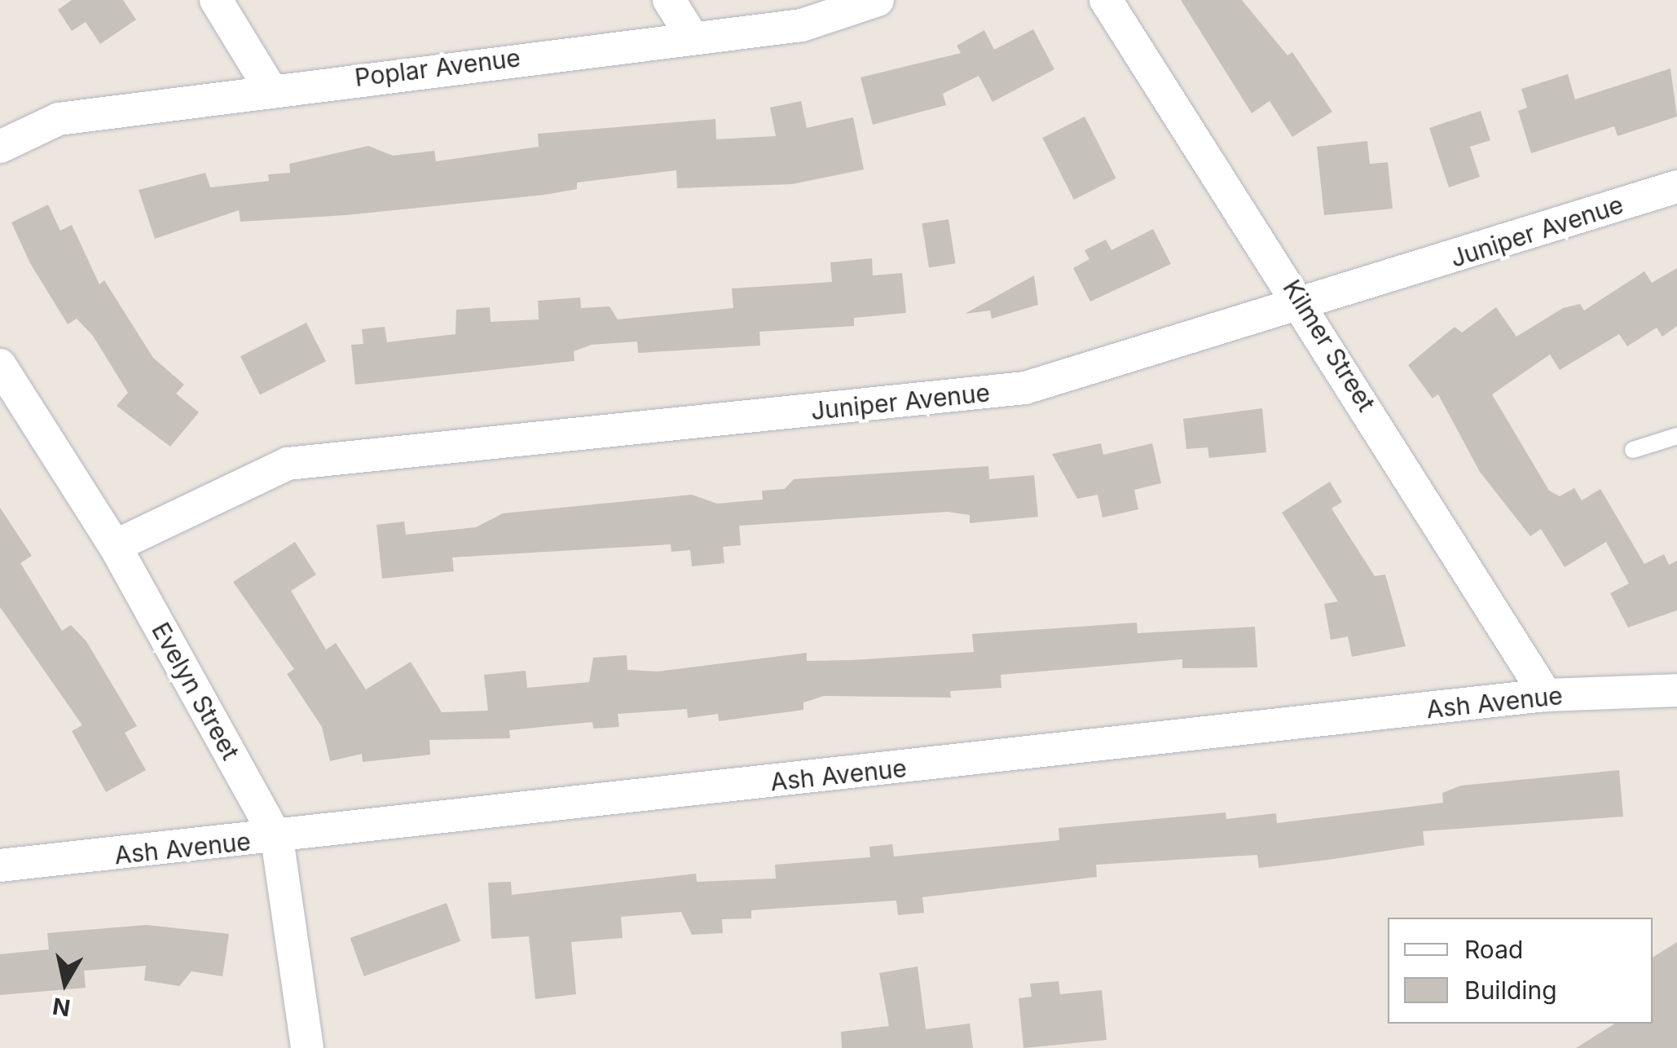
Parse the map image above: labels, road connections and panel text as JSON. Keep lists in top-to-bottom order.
{
  "streets": {
    "street": [
      "Poplar Avenue",
      "Juniper Avenue",
      "Kilmer Street",
      "Evelyn Street",
      "Ash Avenue"
    ]
  },
  "crossings": [
    ["Juniper Avenue", "Kilmer Street"],
    ["Juniper Avenue", "Evelyn Street"],
    ["Kilmer Street", "Ash Avenue"],
    ["Evelyn Street", "Ash Avenue"]
  ],
  "legend": ["Road", "Building"],
  "north": "bottom"
}
